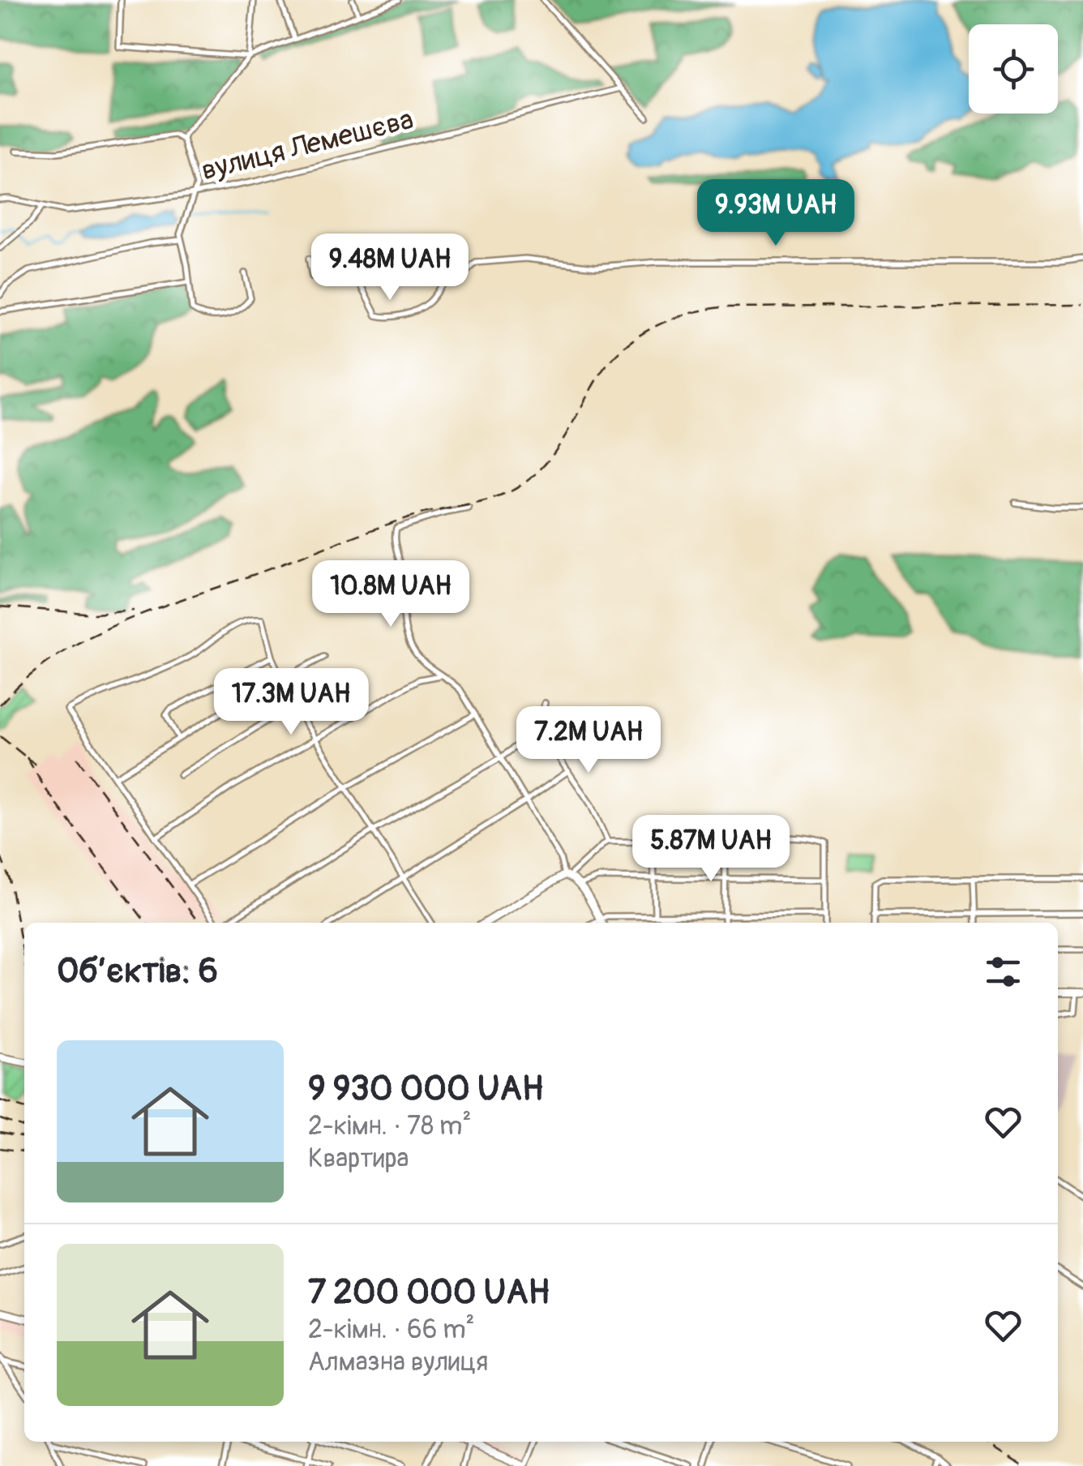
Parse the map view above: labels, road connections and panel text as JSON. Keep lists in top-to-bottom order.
{
  "streets": {
    "street": ["вулиця Лемешєва"]
  },
  "page": {
    "price": [
      "9.93M UAH",
      "9.48M UAH",
      "10.8M UAH",
      "17.3M UAH",
      "7.2M UAH",
      "5.87M UAH"
    ],
    "heading": "Об’єктів: 6",
    "list": [
      {
        "name": "9 930 000 UAH",
        "note": "2-кімн. · 78 m² · Квартира"
      },
      {
        "name": "7 200 000 UAH",
        "note": "2-кімн. · 66 m² · Алмазна вулиця"
      }
    ]
  }
}
